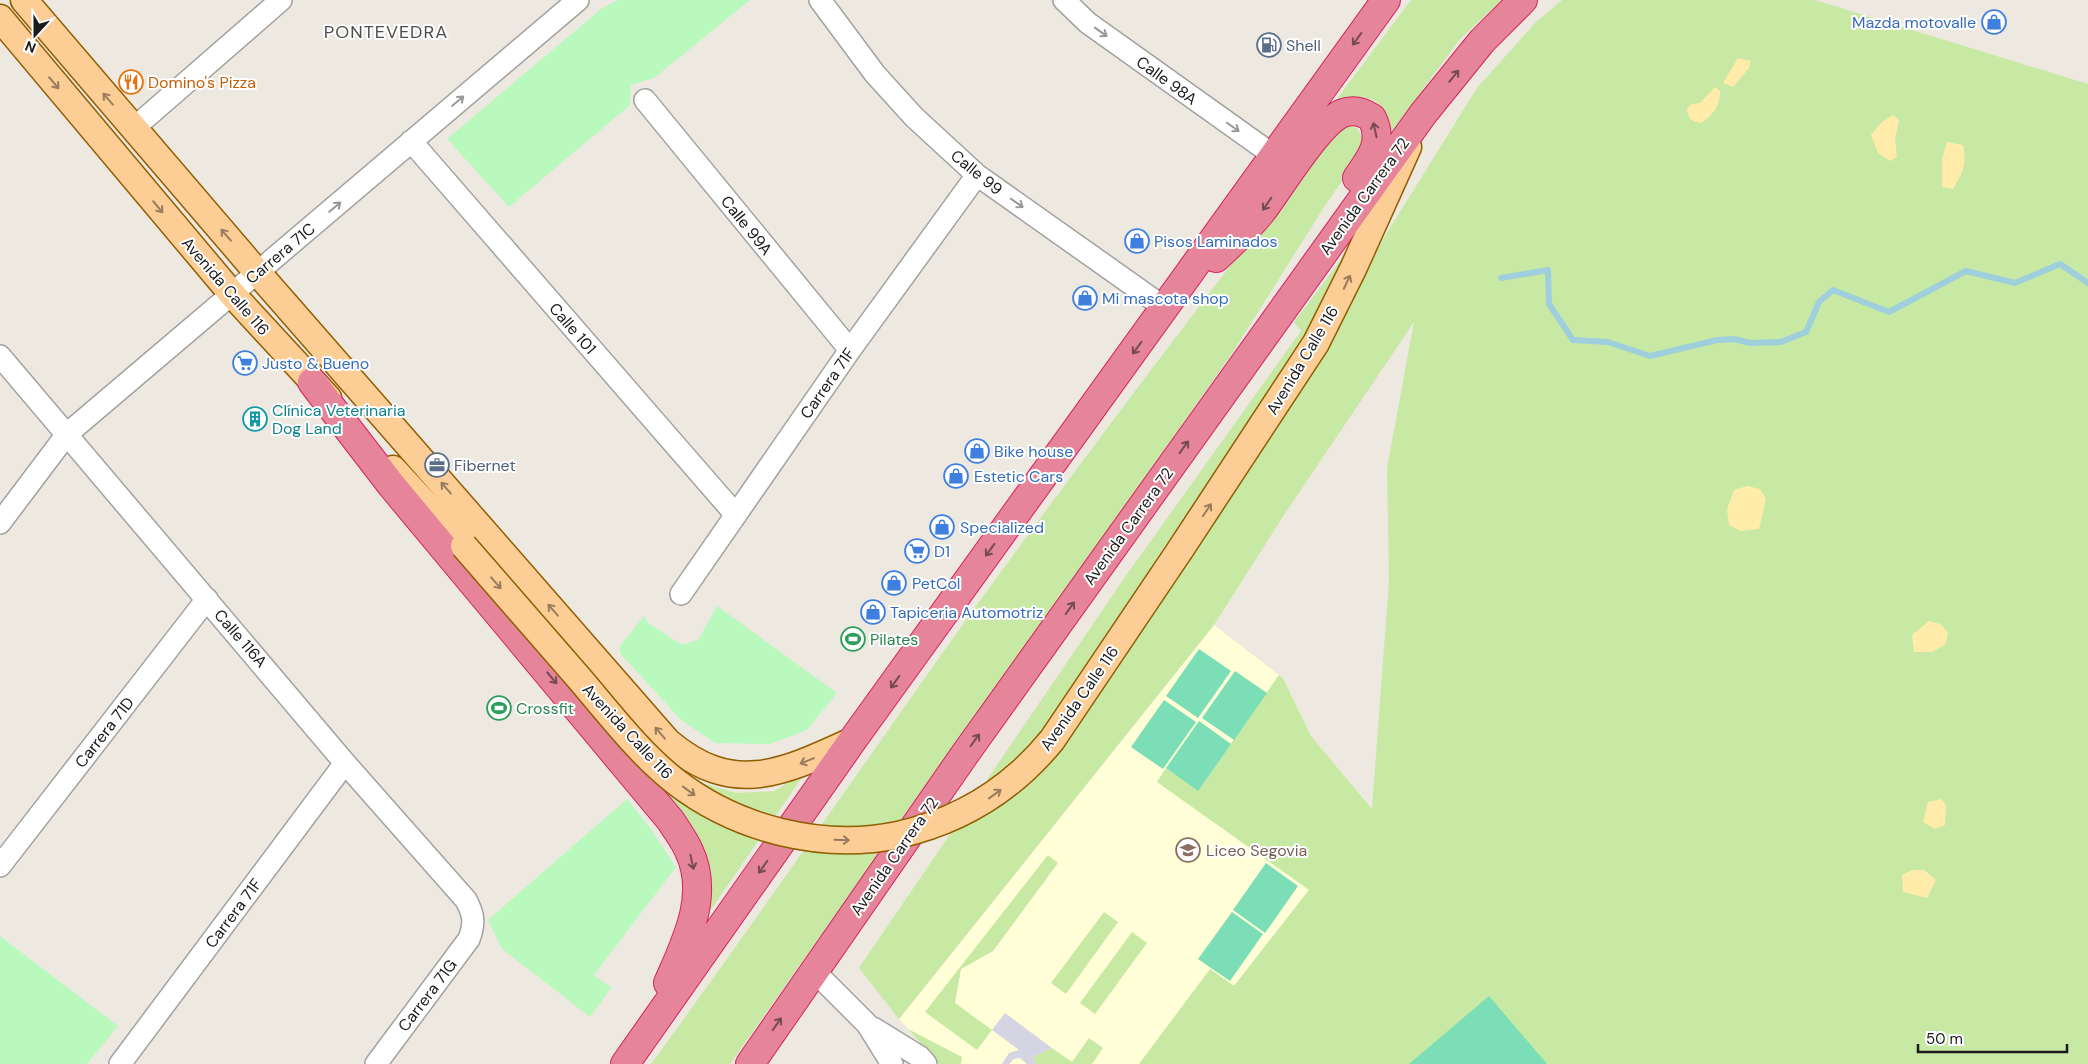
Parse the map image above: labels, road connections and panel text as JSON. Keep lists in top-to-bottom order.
{
  "streets": {
    "highway": ["Avenida Carrera 72"],
    "main road": ["Avenida Calle 116"],
    "street": [
      "Calle 98A",
      "Calle 99",
      "Calle 99A",
      "Carrera 71C",
      "Calle 101",
      "Carrera 71F",
      "Calle 116A",
      "Carrera 71D",
      "Carrera 71G"
    ]
  },
  "crossings": [
    ["Calle 99", "Carrera 71F"],
    ["Avenida Carrera 72", "Avenida Calle 116"],
    ["Calle 99A", "Carrera 71F"],
    ["Carrera 71C", "Avenida Calle 116"],
    ["Carrera 71C", "Calle 101"],
    ["Carrera 71C", "Calle 116A"],
    ["Calle 101", "Carrera 71F"],
    ["Carrera 71F", "Calle 116A"],
    ["Calle 116A", "Carrera 71D"],
    ["Calle 116A", "Carrera 71G"]
  ],
  "one_way": ["Calle 98A", "Calle 99", "Carrera 71C"],
  "districts": ["PONTEVEDRA"],
  "places": {
    "shop": [
      "Mazda motovalle",
      "Pisos Laminados",
      "Mi mascota shop",
      "Bike house",
      "Estetic Cars",
      "Specialized",
      "PetCol",
      "Tapiceria Automotriz"
    ],
    "fuel station": ["Shell"],
    "restaurant": ["Domino's Pizza"],
    "supermarket": ["Justo & Bueno", "D1"],
    "building": ["Clínica Veterinaria Dog Land"],
    "office": ["Fibernet"],
    "sports": ["Pilates", "Crossfit"],
    "school or university": ["Liceo Segovia"]
  },
  "scale_bar": "50 m",
  "north": "bottom"
}
